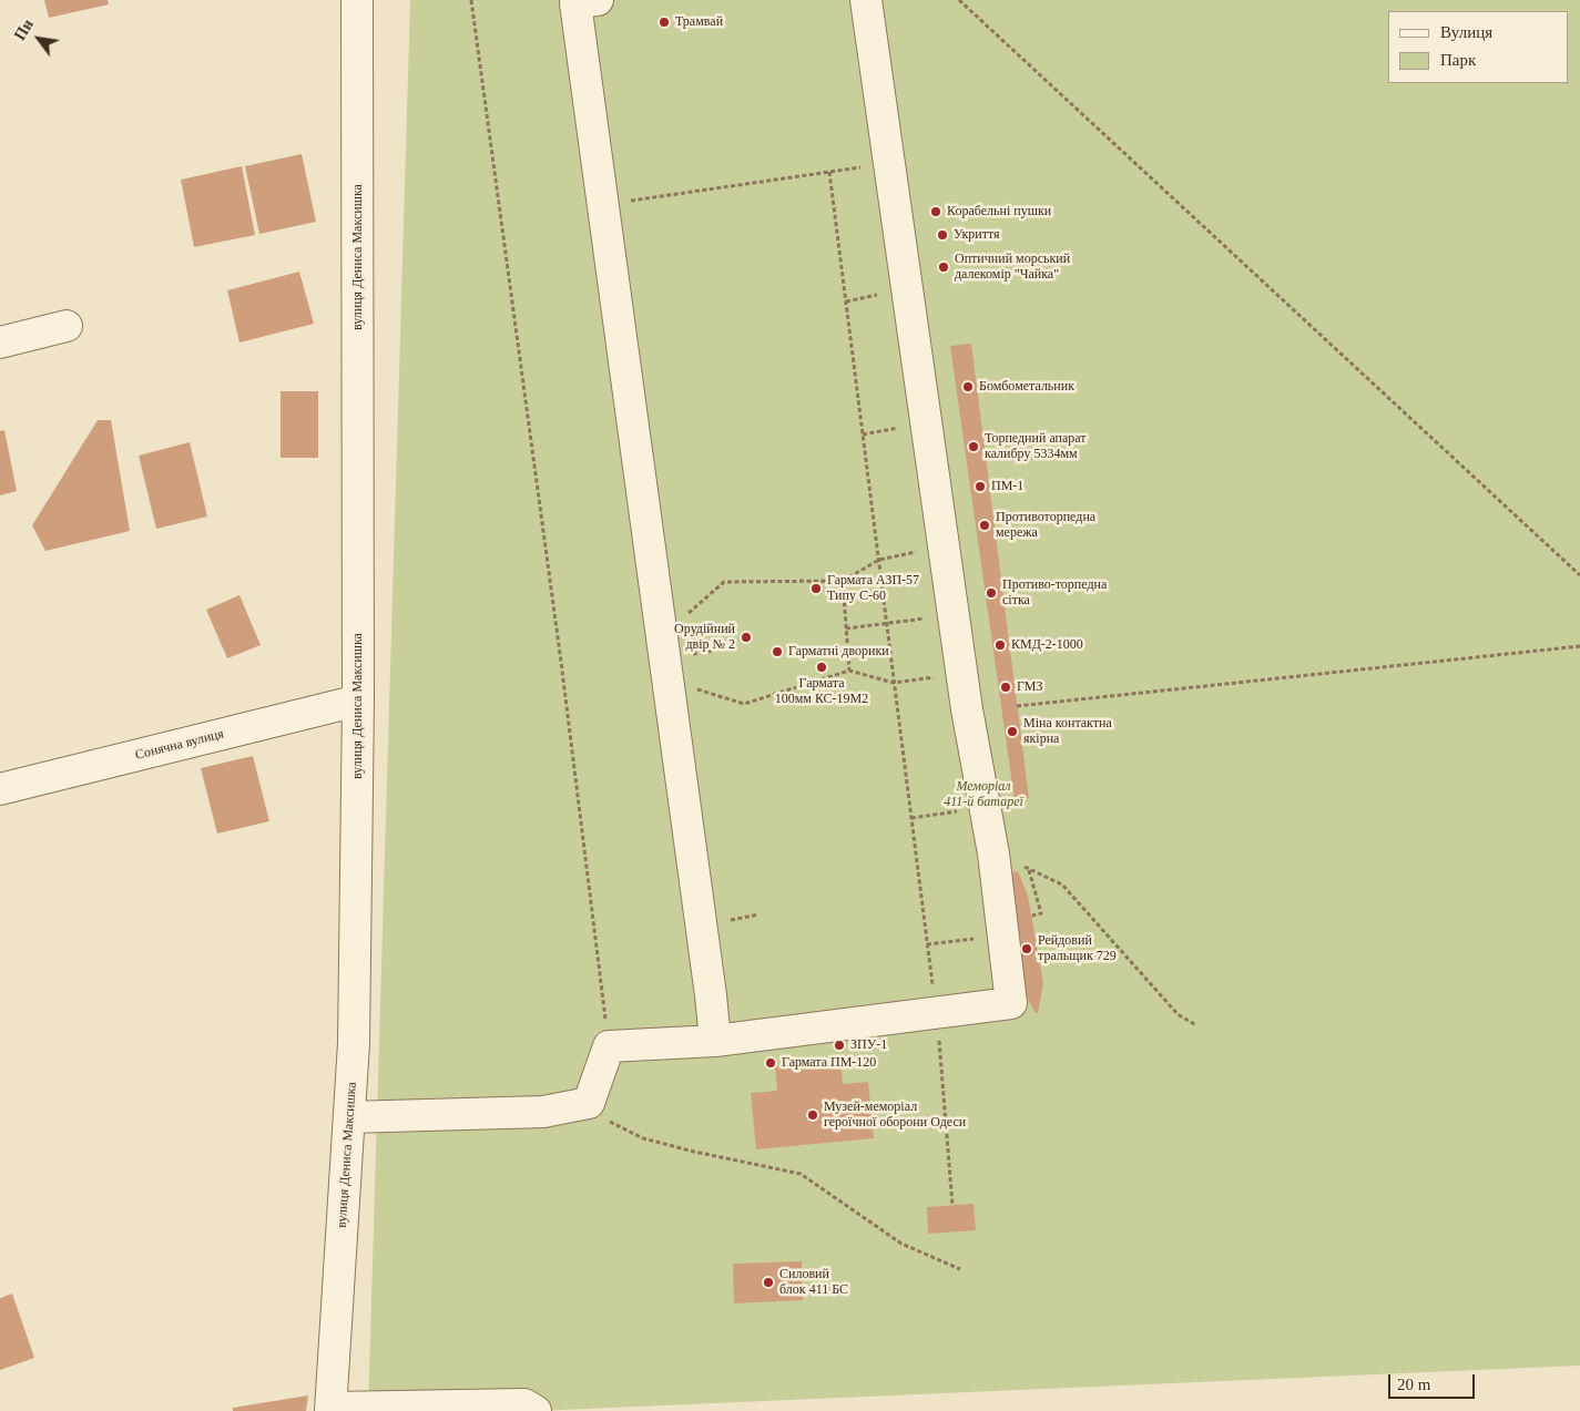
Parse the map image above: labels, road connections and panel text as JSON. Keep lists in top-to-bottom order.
{
  "streets": {
    "street": ["вулиця Дениса Максишка", "Сонячна вулиця"]
  },
  "crossings": [
    ["вулиця Дениса Максишка", "Сонячна вулиця"]
  ],
  "parks": ["Меморіал 411-й батареї"],
  "places": [
    "Трамвай",
    "Корабельні пушки",
    "Укриття",
    "Оптичний морський далекомір \"Чайка\"",
    "Бомбометальник",
    "Торпедний апарат калибру 5334мм",
    "ПМ-1",
    "Противоторпедна мережа",
    "Гармата АЗП-57 Типу С-60",
    "Противо-торпедна сітка",
    "Орудійний двір № 2",
    "КМД-2-1000",
    "Гарматні дворики",
    "Гармата 100мм КС-19М2",
    "ГМЗ",
    "Міна контактна якірна",
    "Рейдовий тральщик 729",
    "ЗПУ-1",
    "Гармата ПМ-120",
    "Музей-меморіал героїчної оборони Одеси",
    "Силовий блок 411 БС"
  ],
  "legend": ["Вулиця", "Парк"],
  "scale_bar": "20 m",
  "north": "top left"
}
